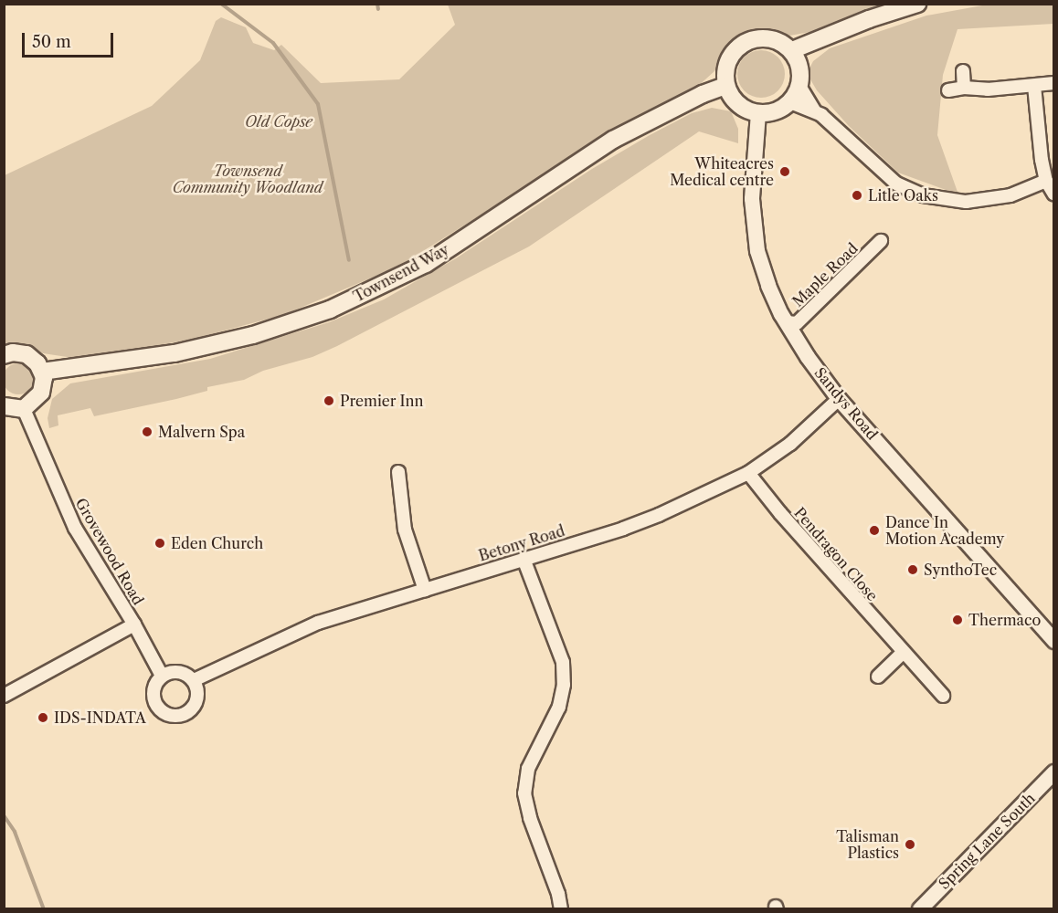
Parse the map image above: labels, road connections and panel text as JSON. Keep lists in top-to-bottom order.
{
  "streets": {
    "main road": ["Townsend Way"],
    "street": [
      "Maple Road",
      "Sandys Road",
      "Betony Road",
      "Grovewood Road",
      "Pendragon Close",
      "Spring Lane South"
    ]
  },
  "crossings": [
    ["Townsend Way", "Sandys Road"],
    ["Maple Road", "Sandys Road"],
    ["Sandys Road", "Betony Road"],
    ["Betony Road", "Grovewood Road"],
    ["Betony Road", "Pendragon Close"]
  ],
  "parks": ["Old Copse", "Townsend Community Woodland"],
  "places": [
    "Whiteacres Medical centre",
    "Litle Oaks",
    "Premier Inn",
    "Malvern Spa",
    "Dance In Motion Academy",
    "Eden Church",
    "SynthoTec",
    "Thermaco",
    "IDS-INDATA",
    "Talisman Plastics"
  ],
  "scale_bar": "50 m"
}
